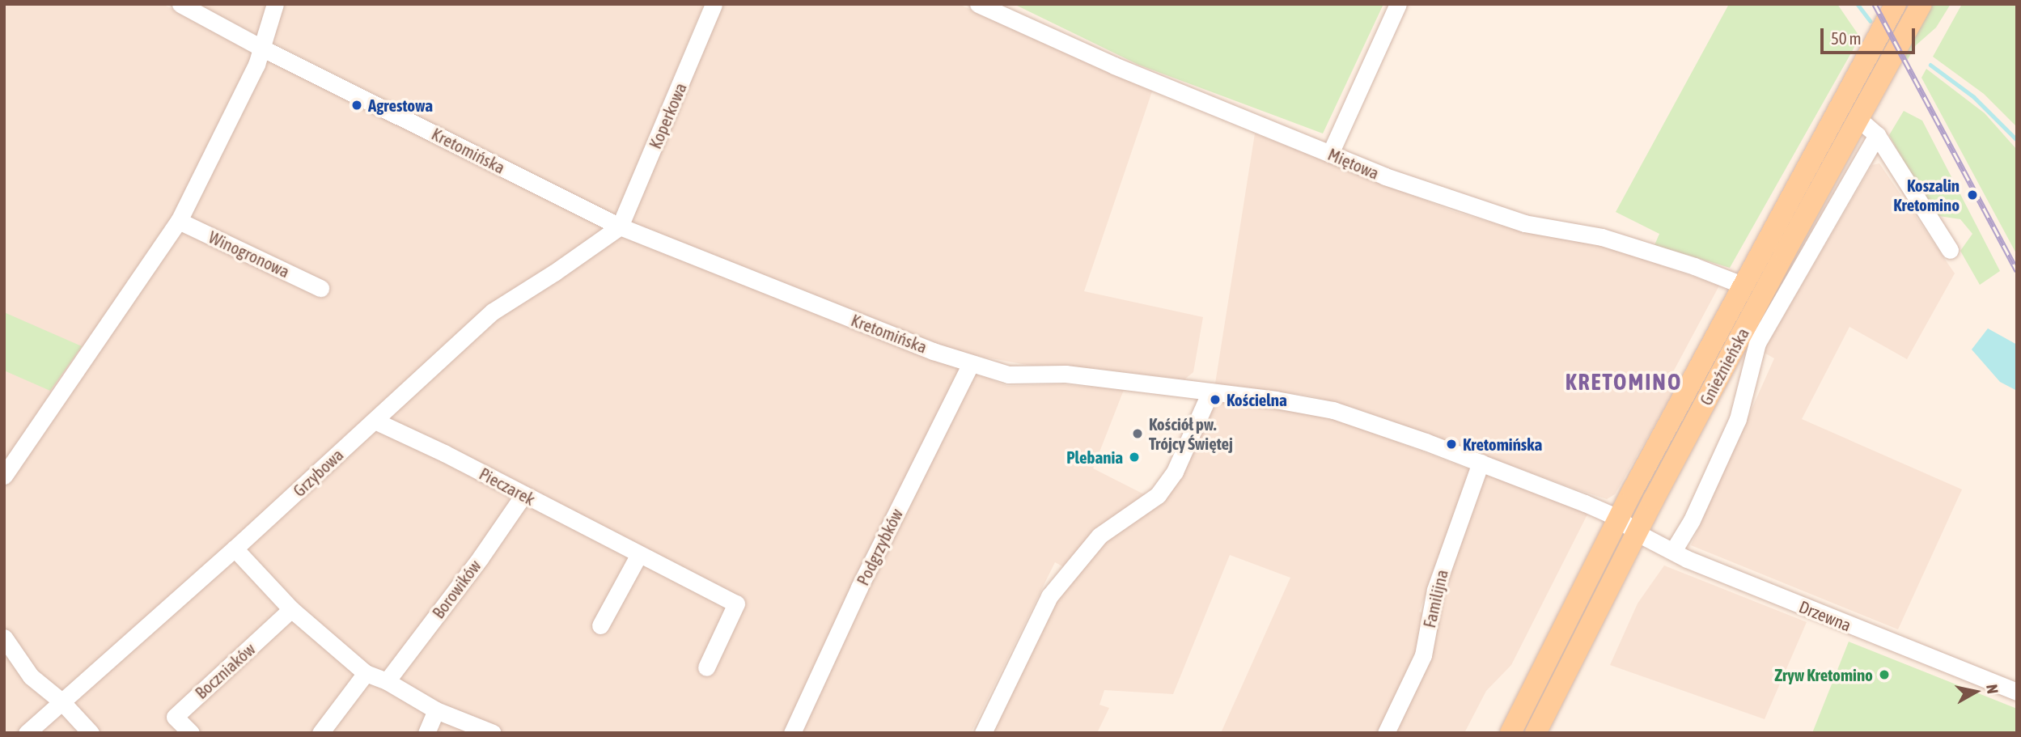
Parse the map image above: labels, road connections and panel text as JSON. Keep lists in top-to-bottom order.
{
  "streets": {
    "main road": ["Gnieźnieńska"],
    "street": [
      "Koperkowa",
      "Kretomińska",
      "Miętowa",
      "Winogronowa",
      "Grzybowa",
      "Pieczarek",
      "Podgrzybków",
      "Borowików",
      "Familijna",
      "Drzewna",
      "Boczniaków"
    ]
  },
  "crossings": [
    ["Koperkowa", "Kretomińska"],
    ["Koperkowa", "Grzybowa"],
    ["Kretomińska", "Gnieźnieńska"],
    ["Kretomińska", "Grzybowa"],
    ["Kretomińska", "Podgrzybków"],
    ["Kretomińska", "Familijna"],
    ["Kretomińska", "Drzewna"],
    ["Miętowa", "Gnieźnieńska"],
    ["Gnieźnieńska", "Drzewna"],
    ["Grzybowa", "Pieczarek"],
    ["Pieczarek", "Borowików"]
  ],
  "districts": ["KRETOMINO"],
  "places": [
    "Agrestowa",
    "Koszalin Kretomino",
    "Kościelna",
    "Kościół pw. Trójcy Świętej",
    "Kretomińska",
    "Plebania",
    "Zryw Kretomino"
  ],
  "scale_bar": "50 m",
  "north": "right"
}
